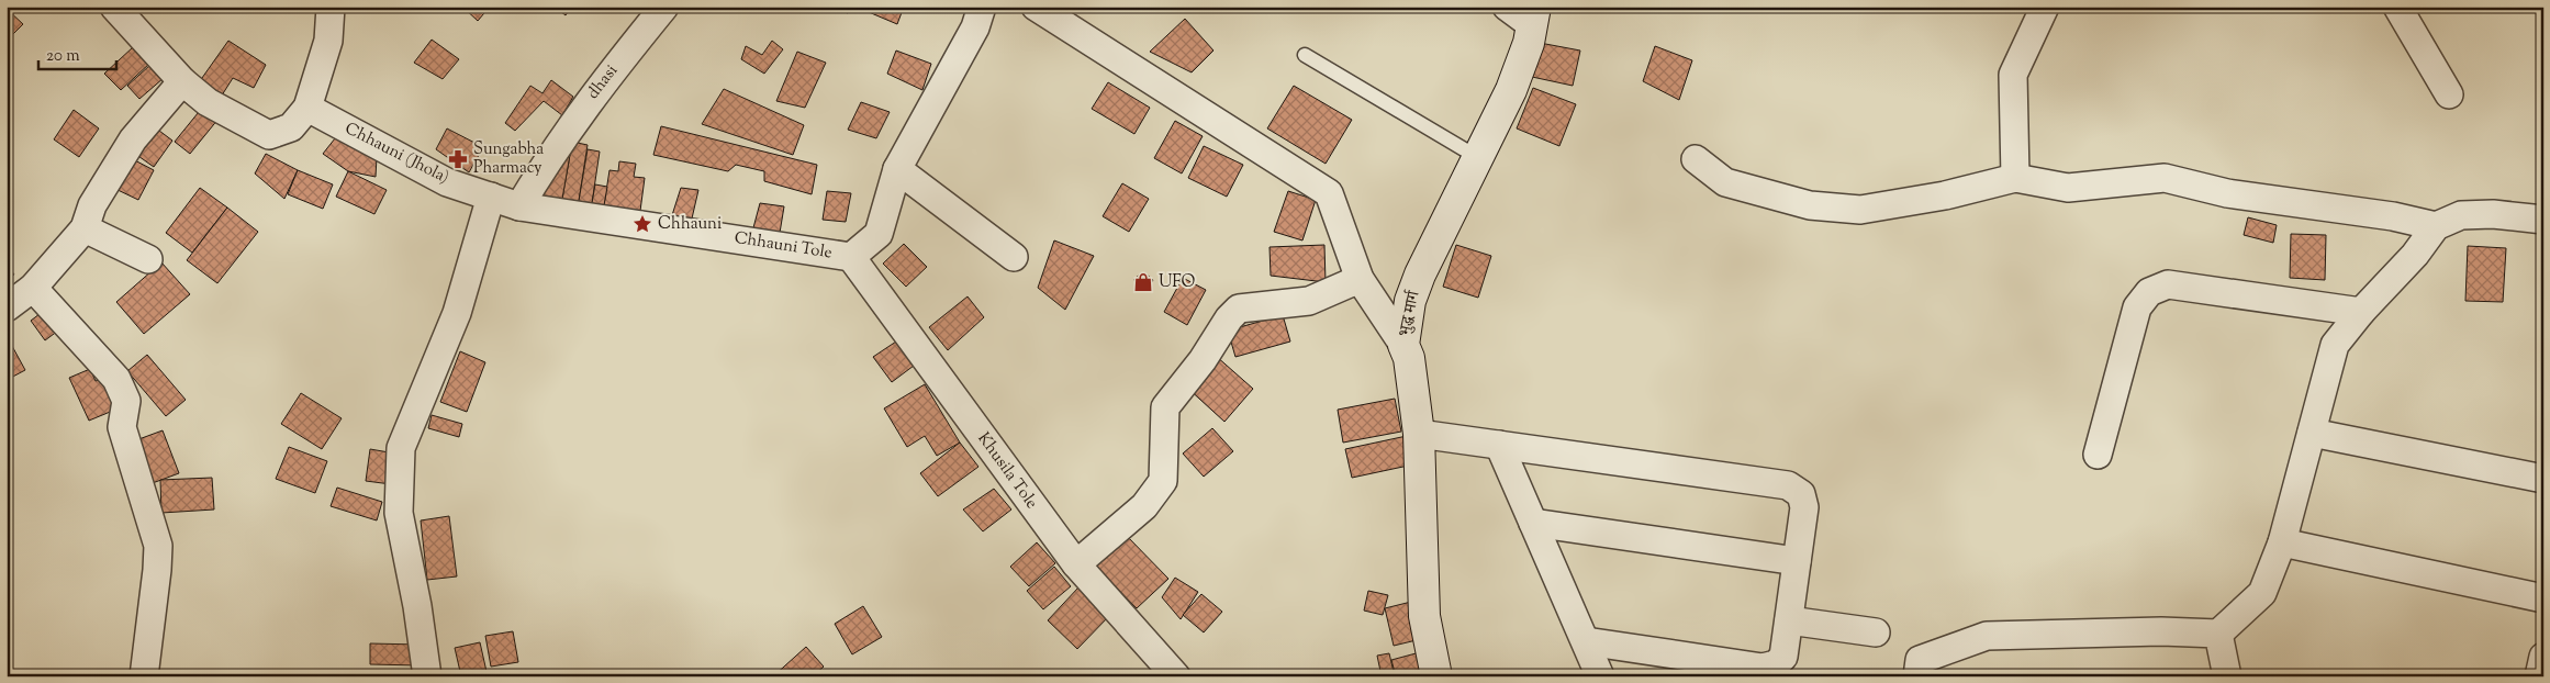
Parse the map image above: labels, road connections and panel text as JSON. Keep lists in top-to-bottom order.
{
  "streets": {
    "street": [
      "dhasi",
      "Chhauni (Jhola)",
      "Chhauni Tole",
      "भुद्ध मार्ग",
      "Khusila Tole"
    ]
  },
  "crossings": [
    ["dhasi", "Chhauni (Jhola)"],
    ["dhasi", "Chhauni Tole"],
    ["Chhauni (Jhola)", "Chhauni Tole"],
    ["Chhauni Tole", "Khusila Tole"]
  ],
  "places": {
    "pharmacy": ["Sungabha Pharmacy"],
    "place": ["Chhauni"],
    "shop": ["UFO"]
  },
  "scale_bar": "20 m"
}
